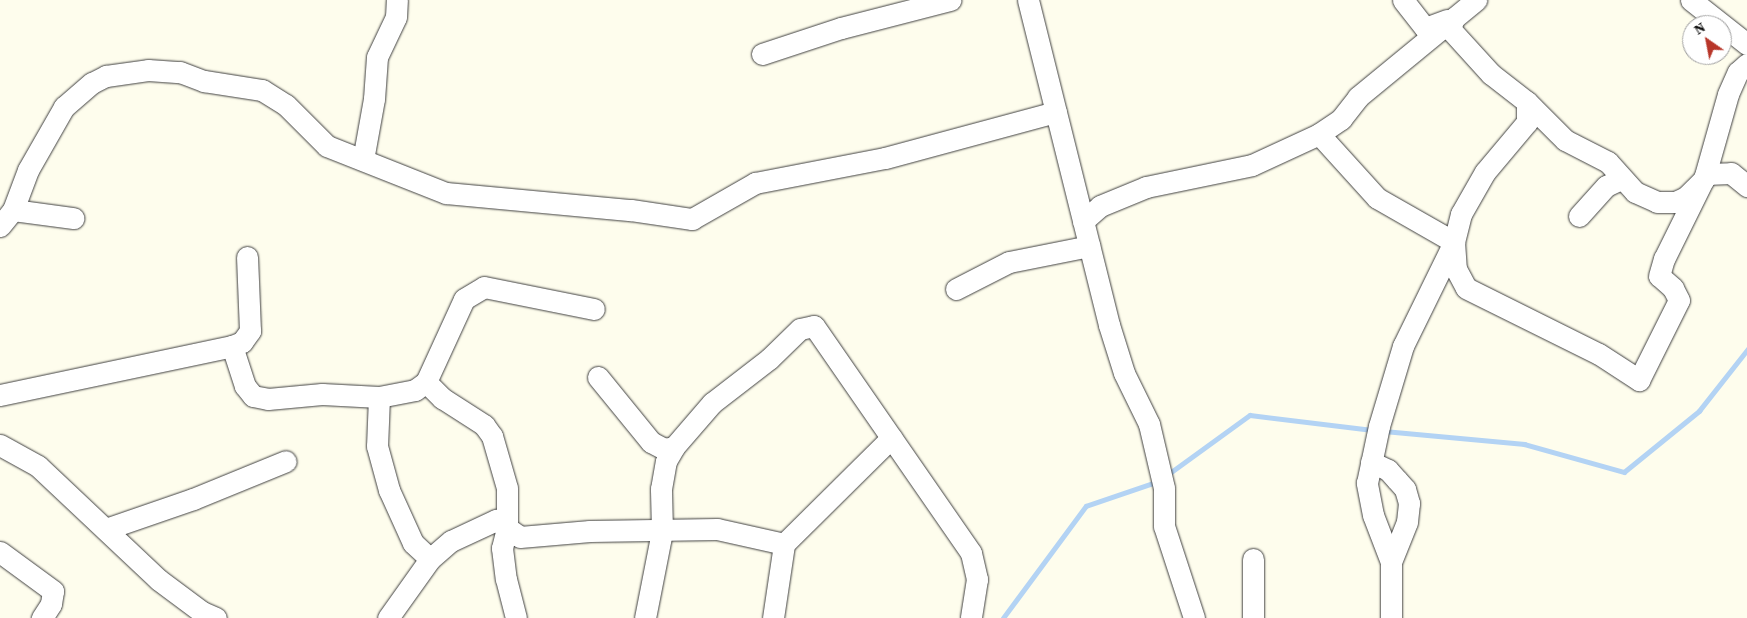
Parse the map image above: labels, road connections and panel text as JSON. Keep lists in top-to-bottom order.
{
  "north": "top left"
}
